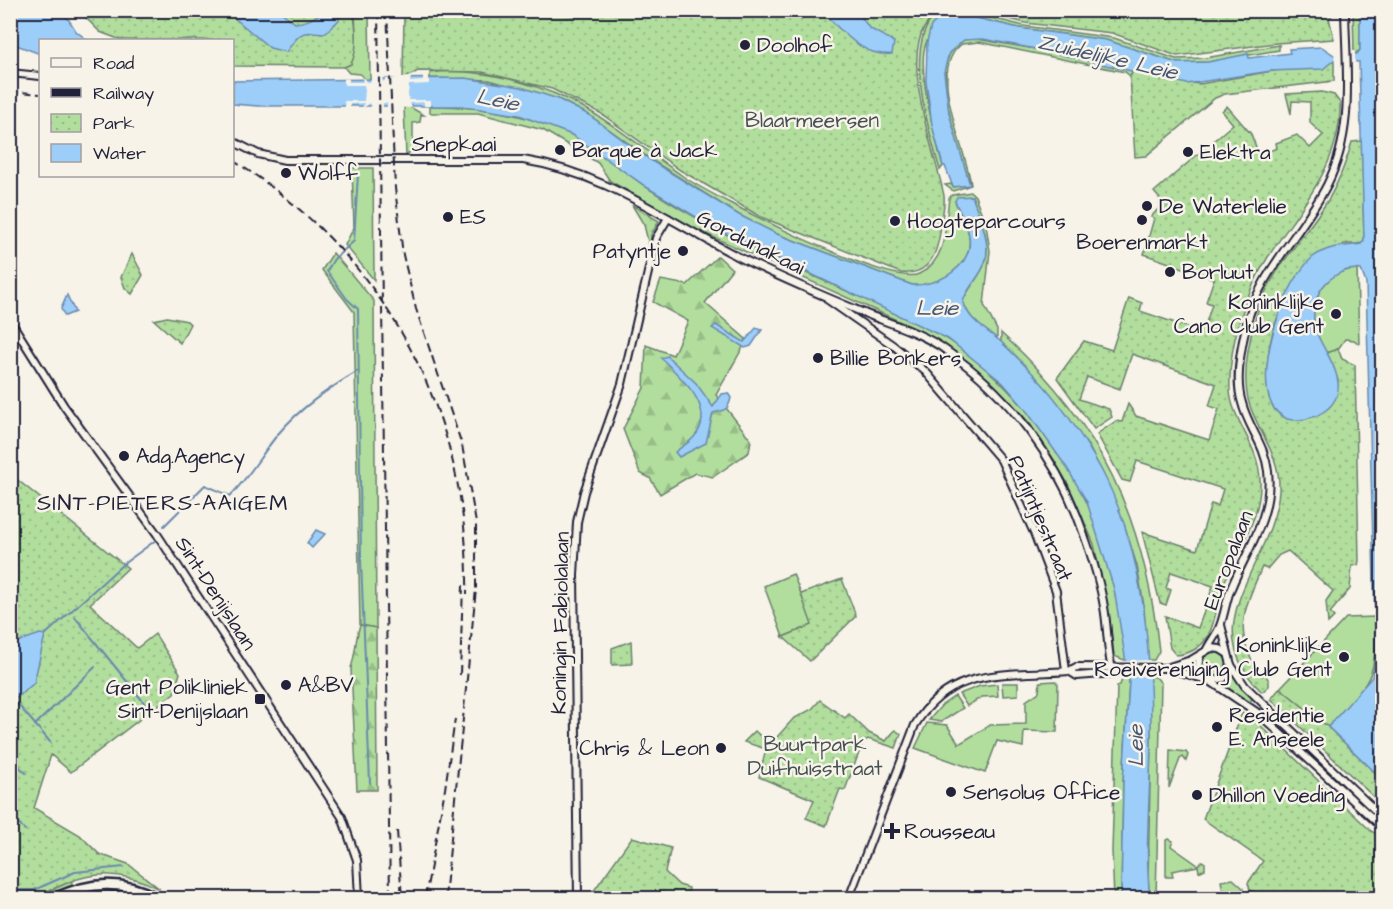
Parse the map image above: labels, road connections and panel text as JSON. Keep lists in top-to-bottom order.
{
  "streets": {
    "street": [
      "Snepkaai",
      "Gordunakaai",
      "Patijntjestraat",
      "Europalaan",
      "Sint-Denijslaan",
      "Koningin Fabiolalaan"
    ]
  },
  "crossings": [
    ["Snepkaai", "Gordunakaai"],
    ["Snepkaai", "Koningin Fabiolalaan"],
    ["Gordunakaai", "Patijntjestraat"],
    ["Gordunakaai", "Koningin Fabiolalaan"]
  ],
  "districts": ["SINT-PIETERS-AAIGEM"],
  "water": ["Zuidelijke Leie", "Leie"],
  "parks": ["Blaarmeersen", "Buurtpark Duifhuisstraat"],
  "places": {
    "other": [
      "Doolhof",
      "Barque à Jack",
      "Elektra",
      "Wolff",
      "De Waterlelie",
      "ES",
      "Boerenmarkt",
      "Hoogteparcours",
      "Patyntje",
      "Borluut",
      "Koninklijke Cano Club Gent",
      "Billie Bonkers",
      "Adg.Agency",
      "Koninklijke Roeivereniging Club Gent",
      "A&BV",
      "Residentie E. Anseele",
      "Chris & Leon",
      "Sensolus Office",
      "Dhillon Voeding"
    ],
    "transit": ["Gent Polikliniek Sint-Denijslaan"],
    "health": ["Rousseau"]
  },
  "legend": [
    "Road",
    "Railway",
    "Park",
    "Water"
  ]
}
